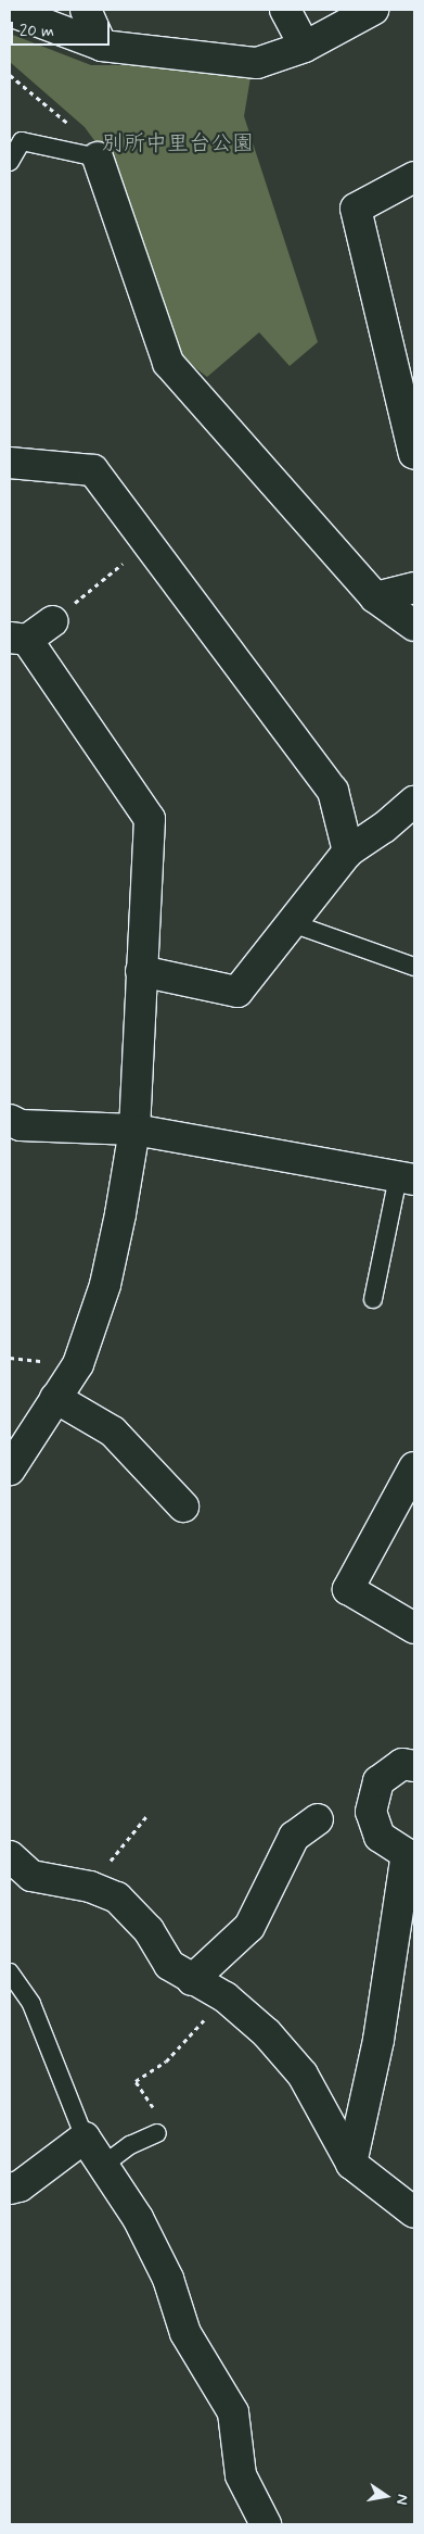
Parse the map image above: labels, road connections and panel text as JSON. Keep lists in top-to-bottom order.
{
  "parks": ["別所中里台公園"],
  "scale_bar": "20 m",
  "north": "right"
}
